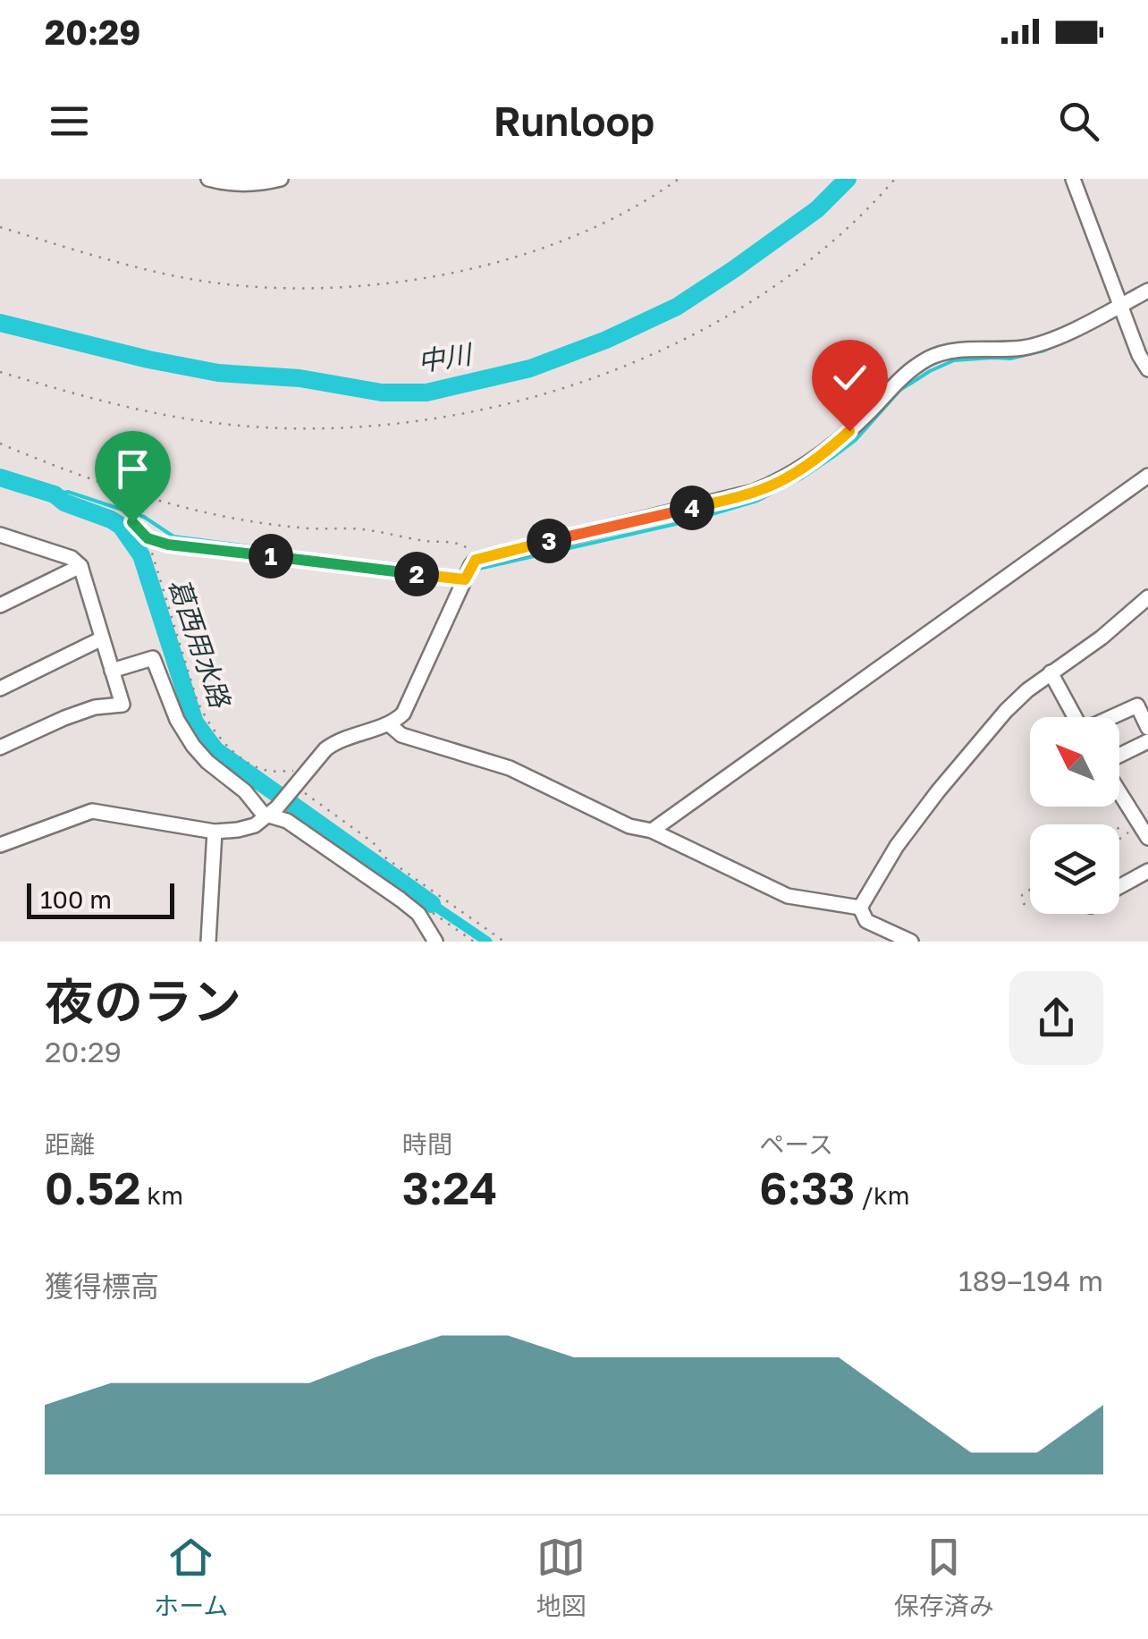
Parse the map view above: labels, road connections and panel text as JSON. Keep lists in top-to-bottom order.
{
  "water": ["中川", "葛西用水路"],
  "scale_bar": "100 m",
  "north": "top left",
  "page": {
    "status": "20:29",
    "header": "Runloop",
    "pins": [
      "4",
      "3",
      "1",
      "2"
    ],
    "scale": "100 m",
    "heading": ["夜のラン", "20:29"],
    "stats": [
      ["距離", "0.52 km"],
      ["時間", "3:24"],
      ["ペース", "6:33 /km"]
    ],
    "chart": ["獲得標高", "189–194 m"],
    "tabs": ["ホーム", "地図", "保存済み"]
  }
}
